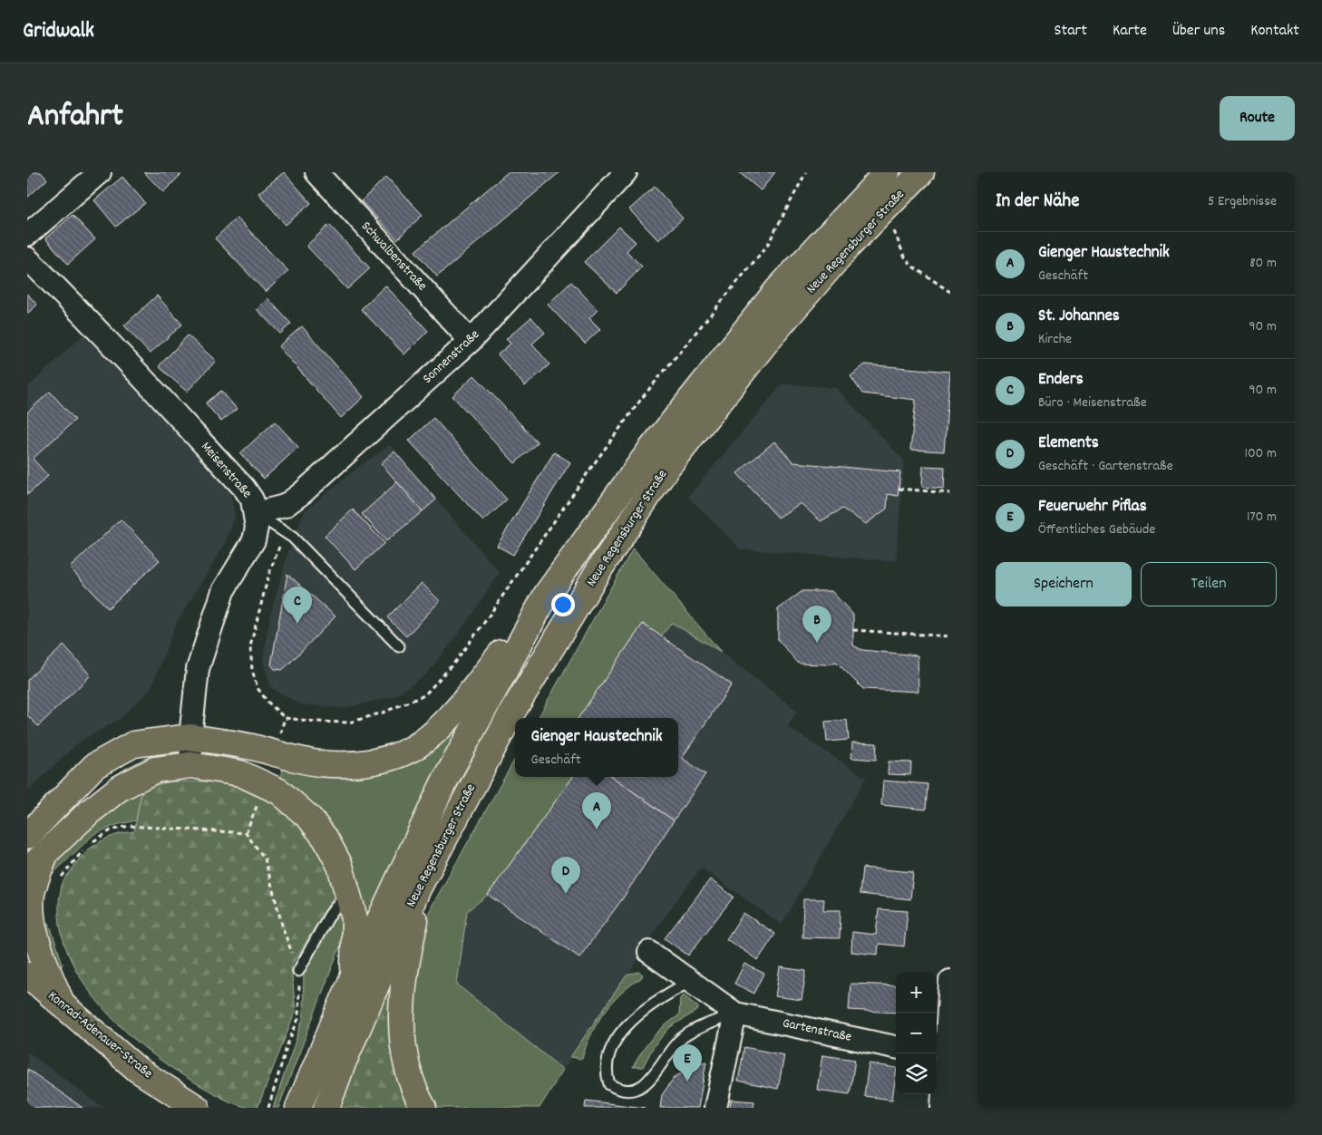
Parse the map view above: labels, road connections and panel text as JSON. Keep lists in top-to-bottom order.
{
  "streets": {
    "main road": ["Neue Regensburger Straße", "Konrad-Adenauer-Straße"],
    "street": [
      "Schwalbenstraße",
      "Sonnenstraße",
      "Meisenstraße",
      "Gartenstraße"
    ]
  },
  "crossings": [
    ["Schwalbenstraße", "Sonnenstraße"],
    ["Sonnenstraße", "Meisenstraße"]
  ],
  "page": {
    "header": "Gridwalk",
    "nav": [
      "Start",
      "Karte",
      "Über uns",
      "Kontakt"
    ],
    "title": "Anfahrt",
    "buttons": [
      "Route",
      ["Speichern", "Teilen"]
    ],
    "heading": ["In der Nähe", "5 Ergebnisse"],
    "list": [
      {
        "mark": "A",
        "name": "Gienger Haustechnik",
        "note": "Geschäft",
        "value": "80 m"
      },
      {
        "mark": "B",
        "name": "St. Johannes",
        "note": "Kirche",
        "value": "90 m"
      },
      {
        "mark": "C",
        "name": "Enders",
        "note": "Büro · Meisenstraße",
        "value": "90 m"
      },
      {
        "mark": "D",
        "name": "Elements",
        "note": "Geschäft · Gartenstraße",
        "value": "100 m"
      },
      {
        "mark": "E",
        "name": "Feuerwehr Piflas",
        "note": "Öffentliches Gebäude",
        "value": "170 m"
      }
    ],
    "pins": [
      "C",
      "B",
      "A",
      "D",
      "E"
    ],
    "popup": ["Gienger Haustechnik", "Geschäft"],
    "map_buttons": ["+", "−"]
  }
}
